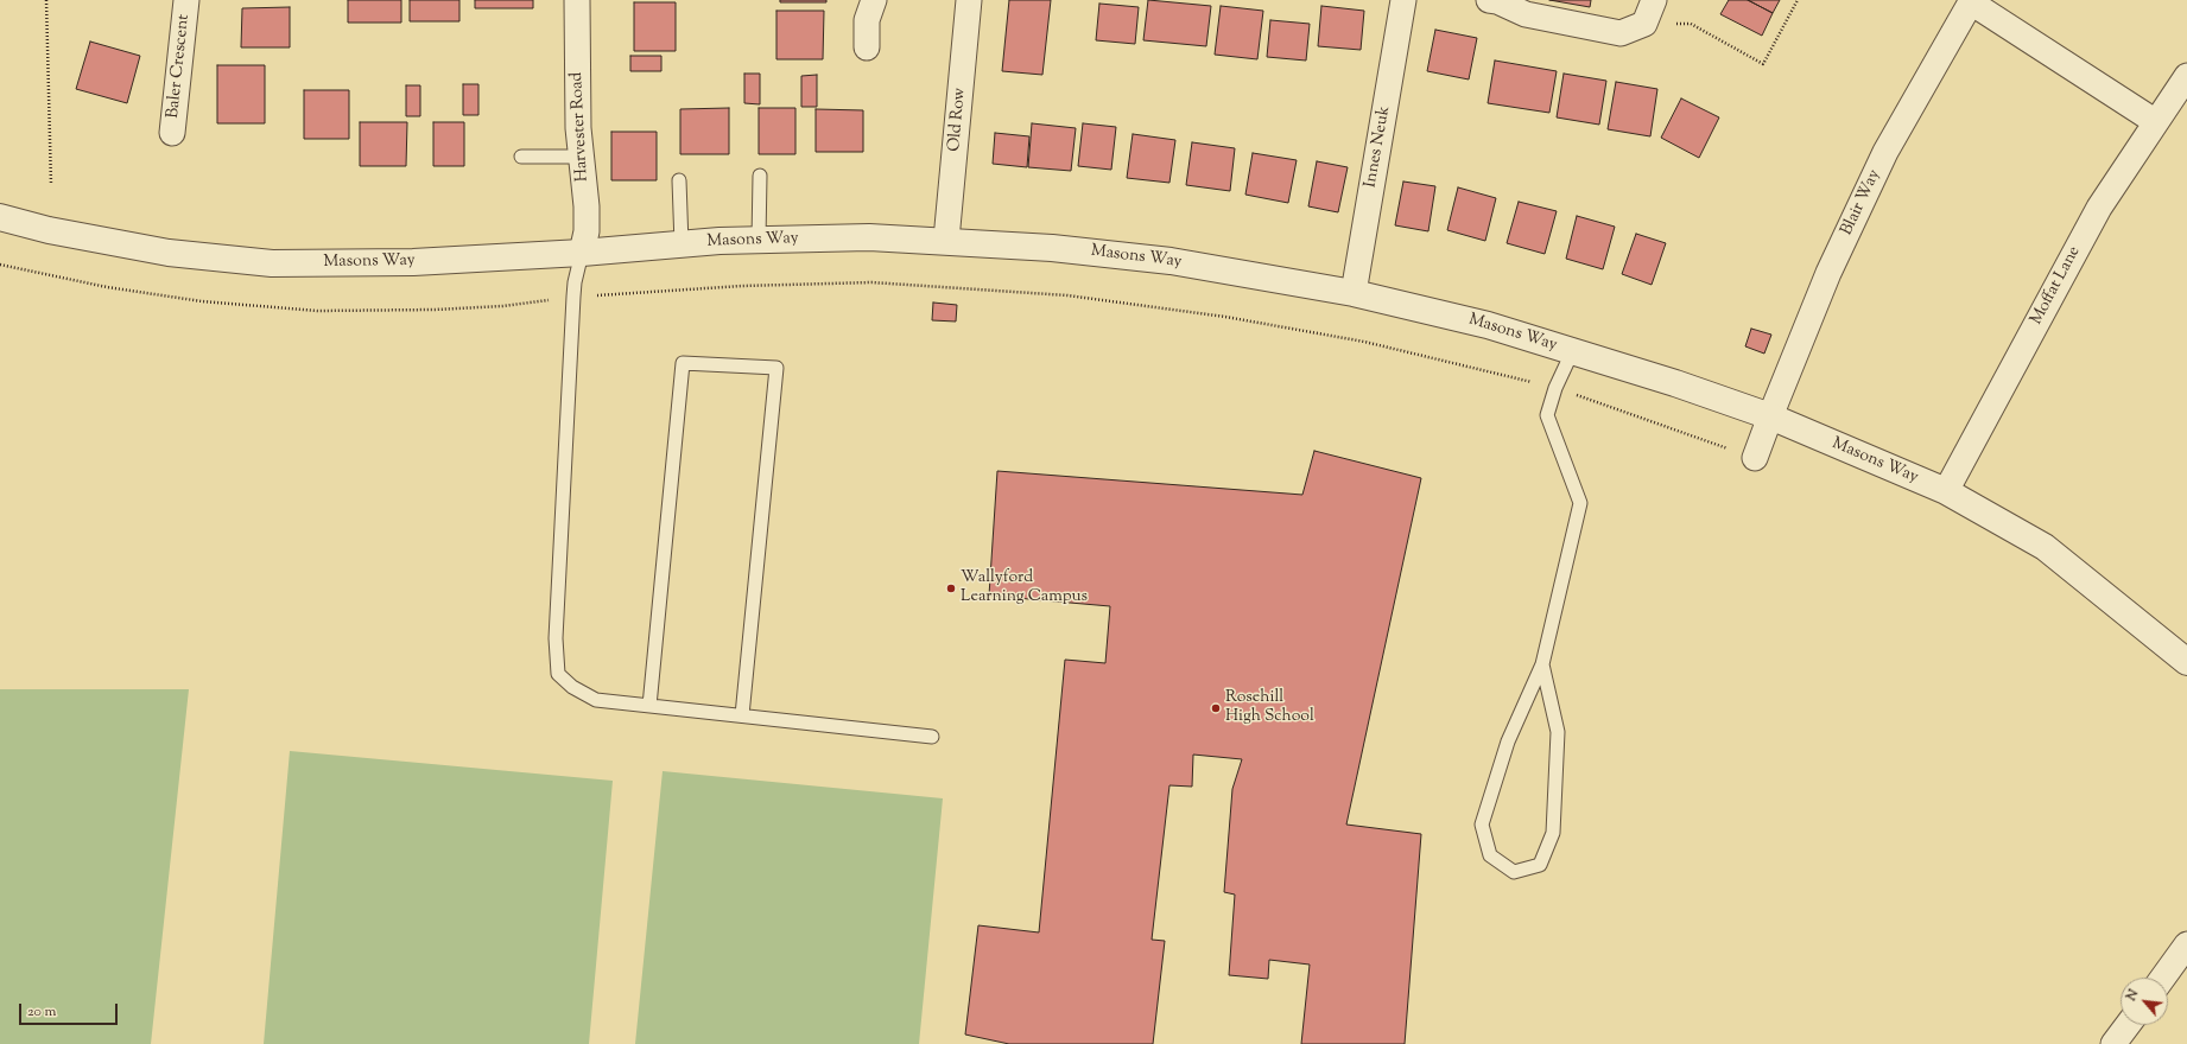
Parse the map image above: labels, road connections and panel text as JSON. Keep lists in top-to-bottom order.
{
  "streets": {
    "street": [
      "Baler Crescent",
      "Old Row",
      "Harvester Road",
      "Innes Neuk",
      "Blair Way",
      "Masons Way",
      "Moffat Lane"
    ]
  },
  "crossings": [
    ["Old Row", "Masons Way"],
    ["Harvester Road", "Masons Way"],
    ["Innes Neuk", "Masons Way"],
    ["Blair Way", "Masons Way"],
    ["Masons Way", "Moffat Lane"]
  ],
  "places": ["Wallyford Learning Campus", "Rosehill High School"],
  "scale_bar": "20 m",
  "north": "top left"
}
